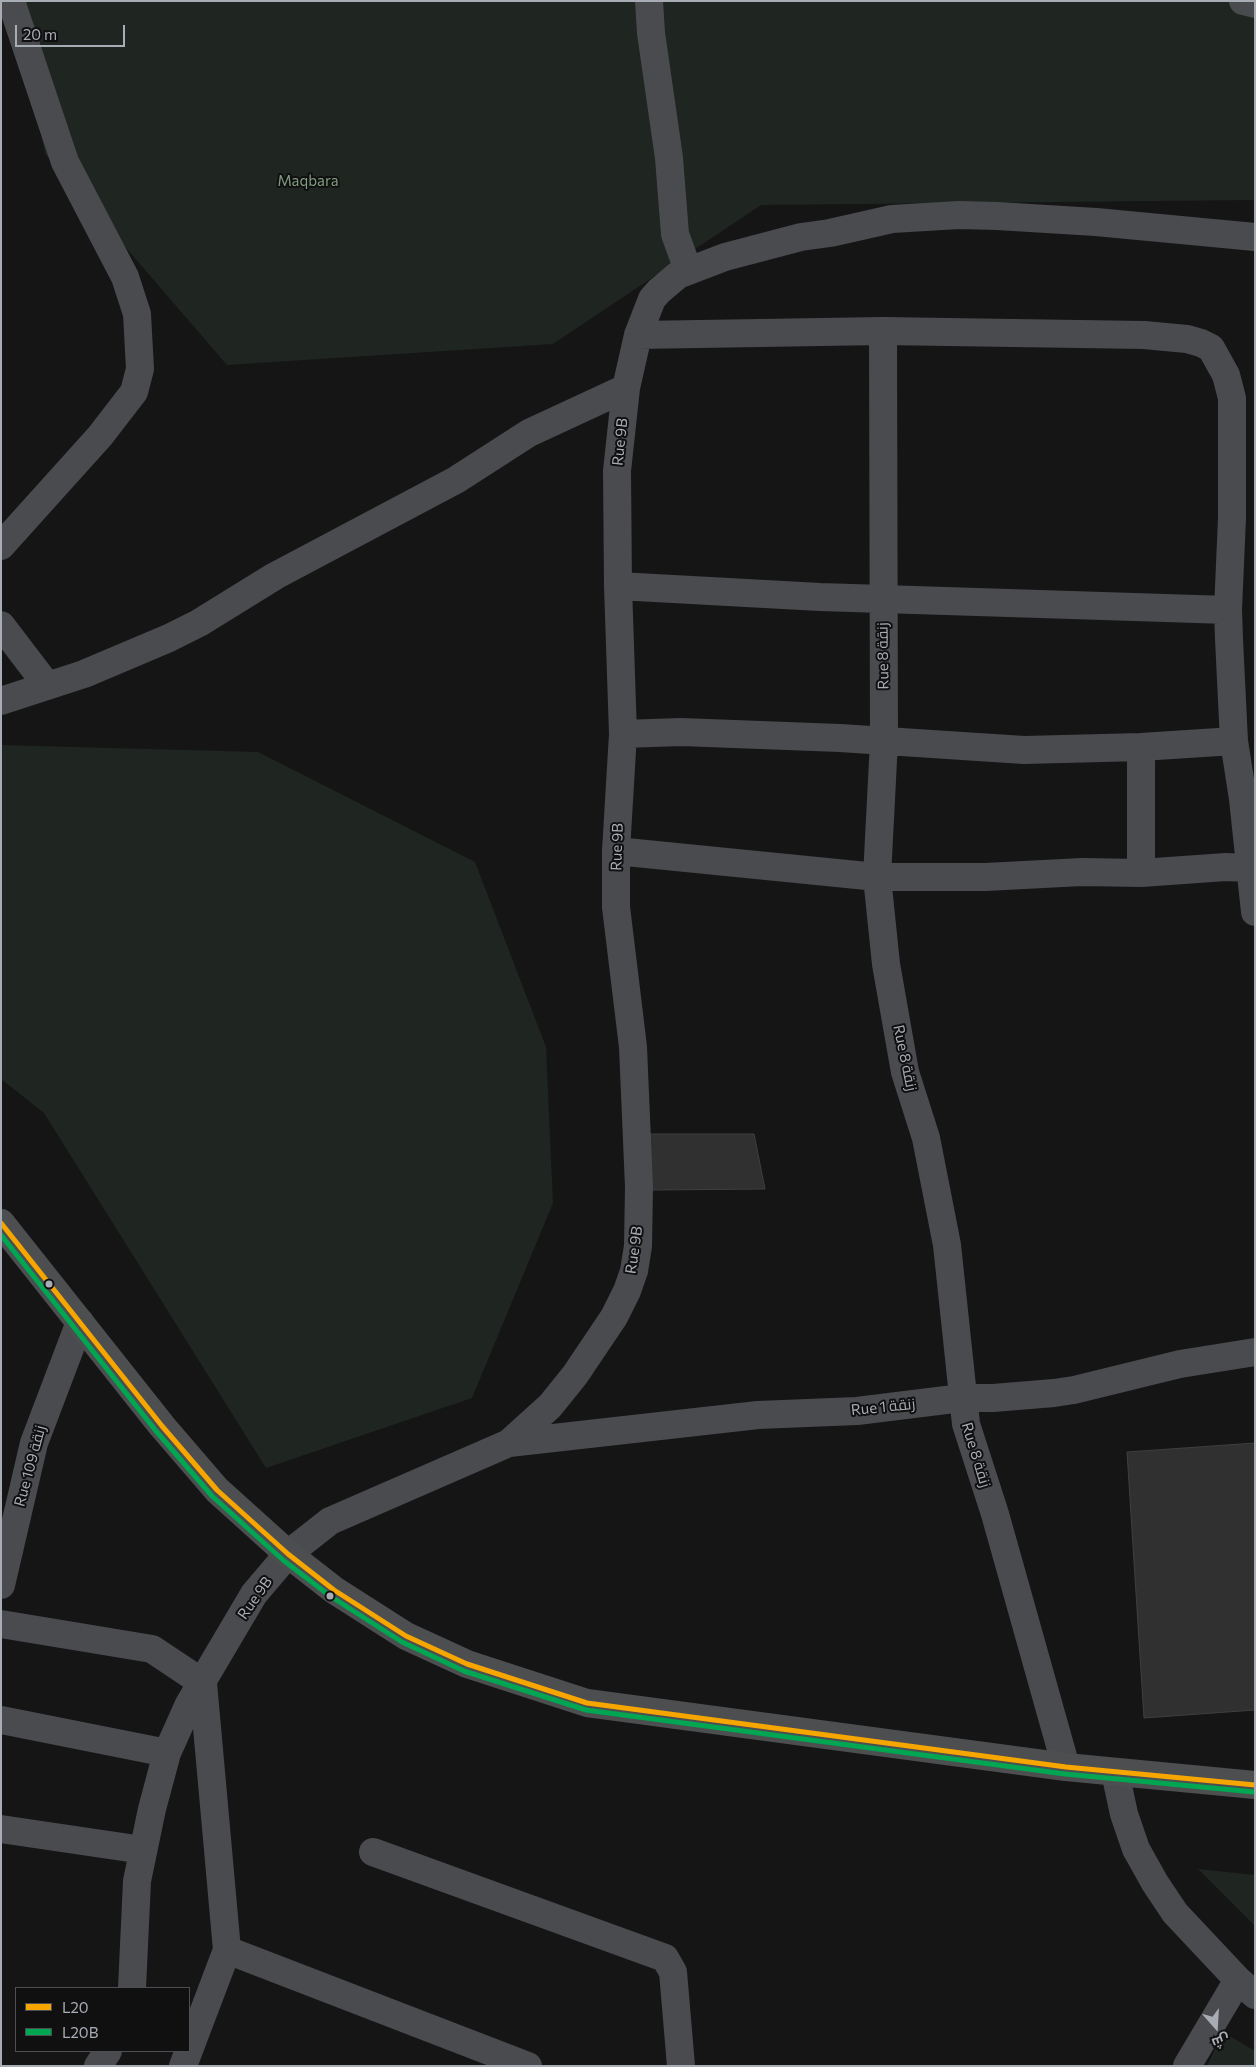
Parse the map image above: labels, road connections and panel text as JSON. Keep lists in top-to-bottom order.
{
  "streets": {
    "street": [
      "Rue 9B",
      "Rue 8 زنقة",
      "Rue 1 زنقة",
      "Rue 109 زنقة"
    ]
  },
  "crossings": [
    ["Rue 9B", "Rue 1 زنقة"],
    ["Rue 8 زنقة", "Rue 1 زنقة"]
  ],
  "parks": ["Maqbara"],
  "lines": ["transit line L20", "transit line L20B"],
  "legend": ["L20", "L20B"],
  "scale_bar": "20 m",
  "north": "bottom"
}
